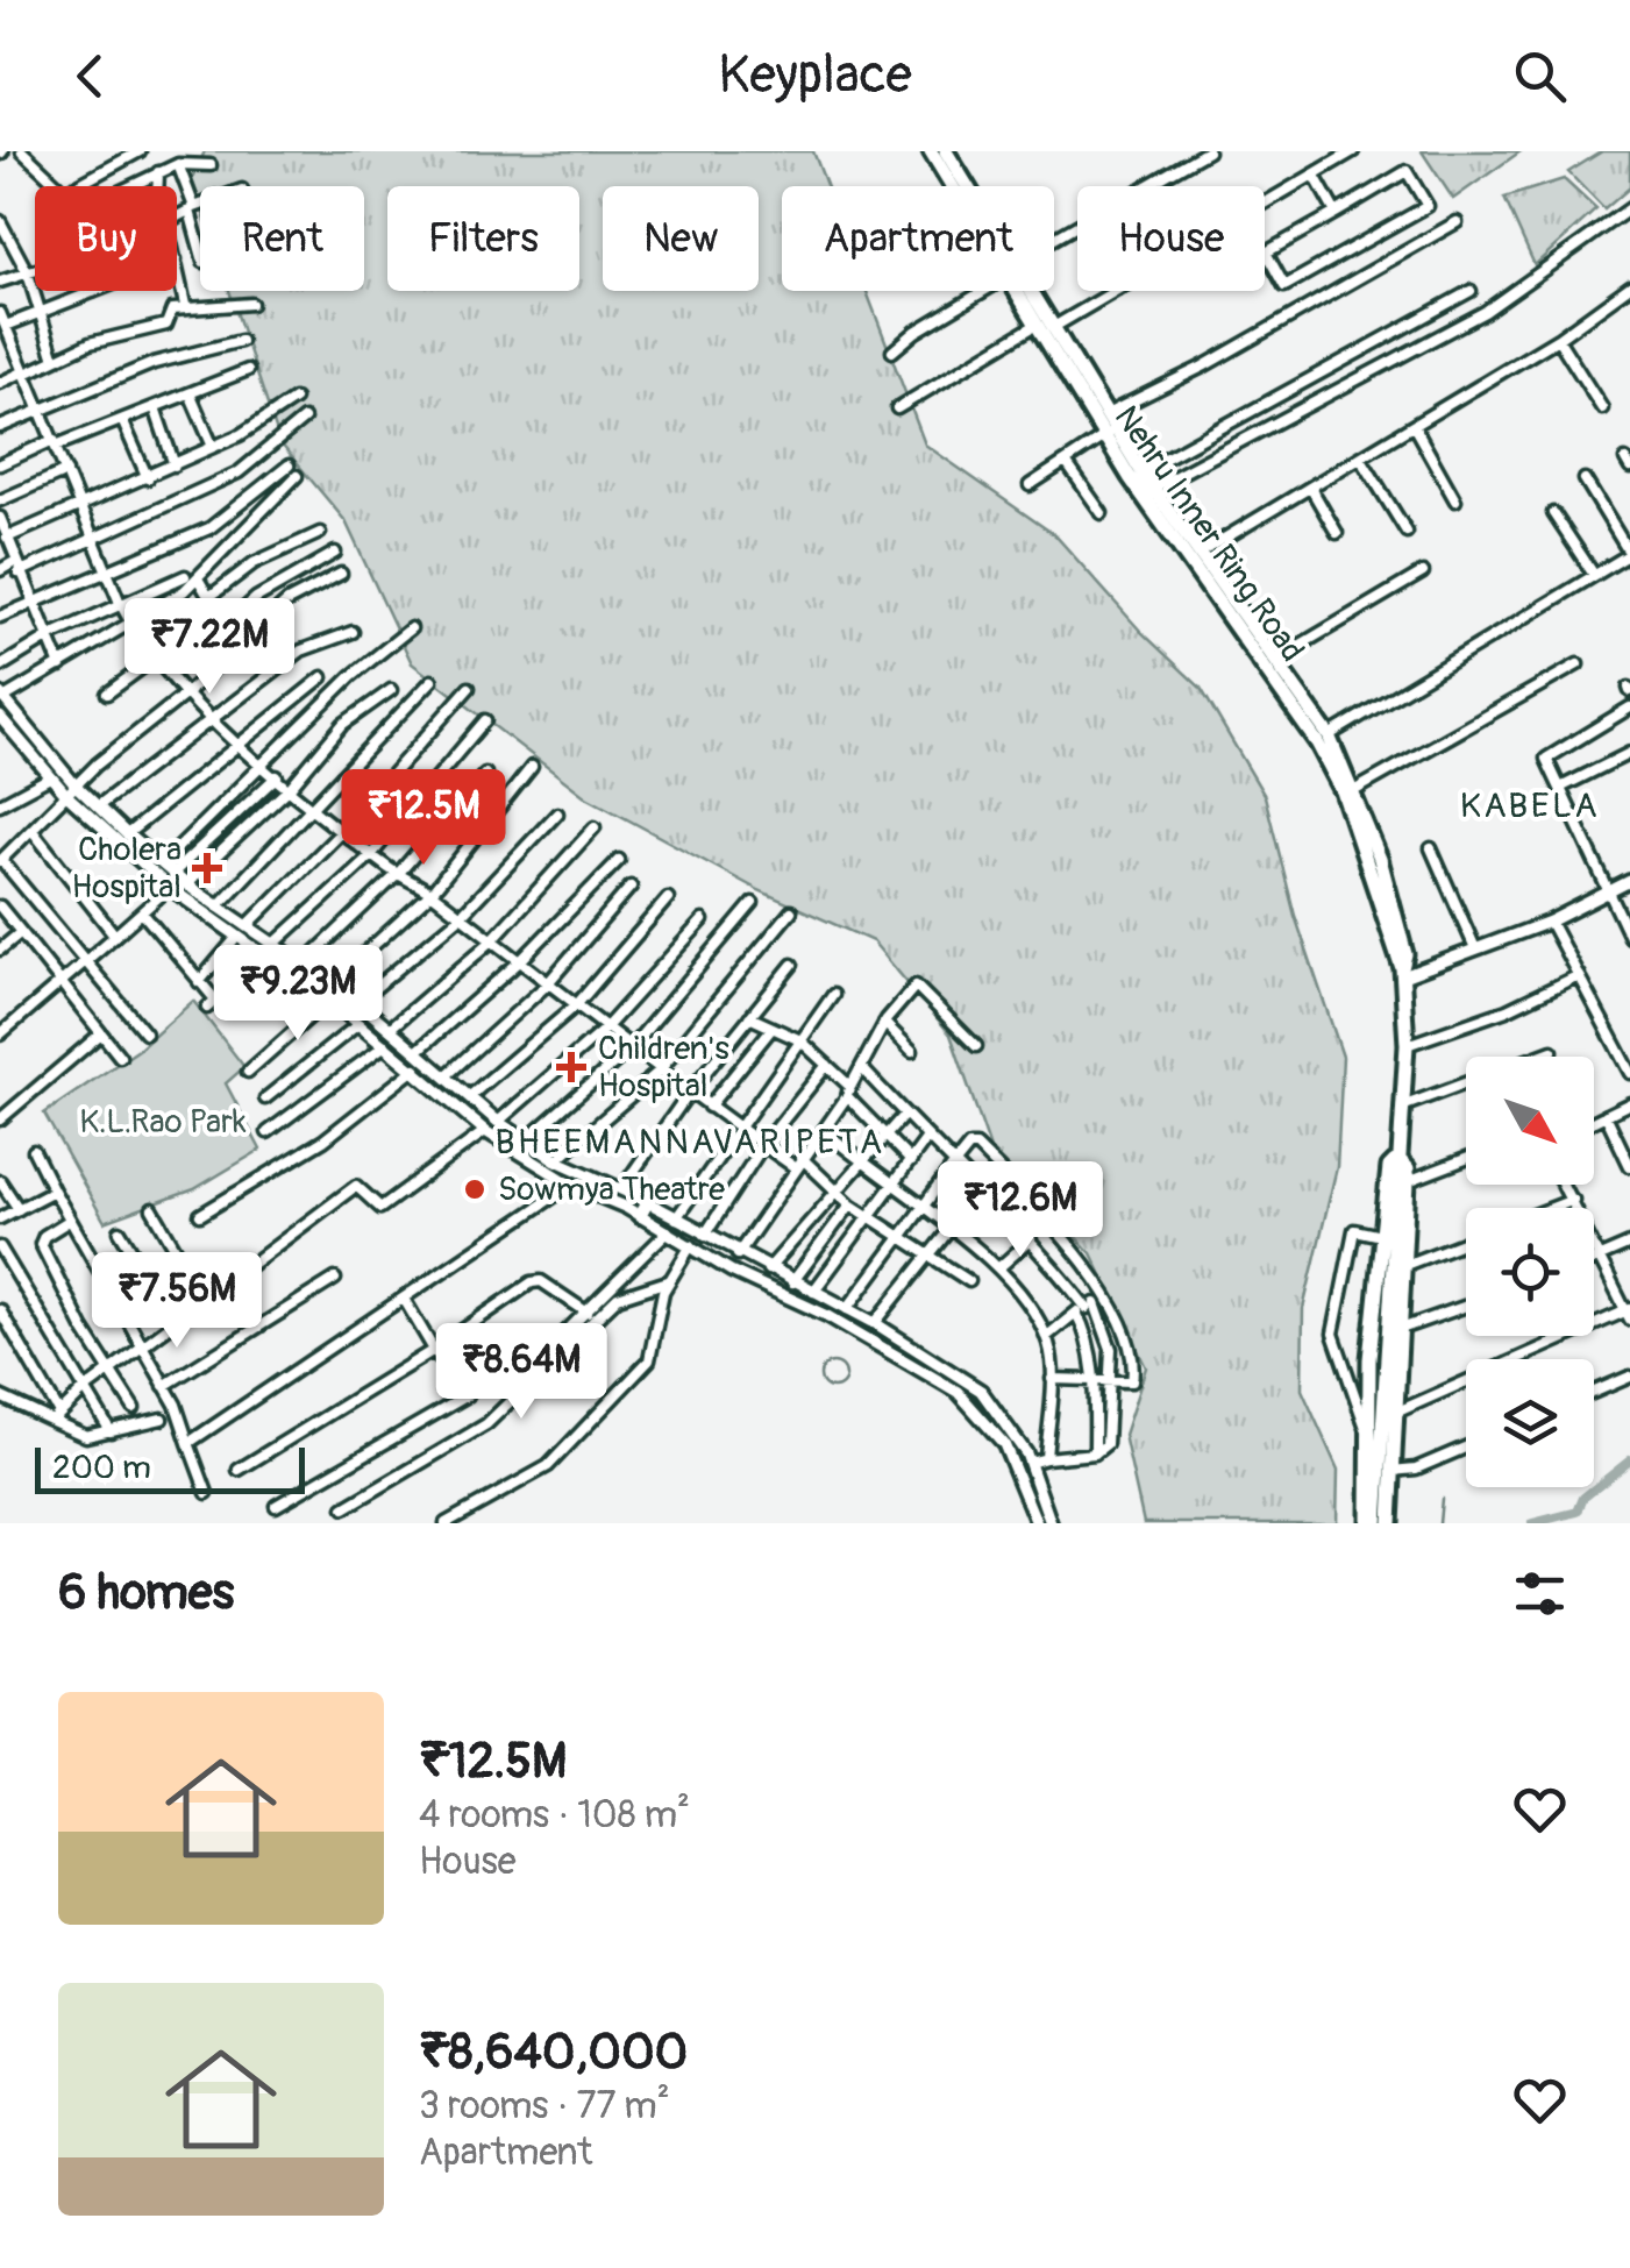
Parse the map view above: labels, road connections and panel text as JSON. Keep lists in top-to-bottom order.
{
  "streets": {
    "main road": ["Nehru Inner Ring Road"]
  },
  "districts": ["KABELA", "BHEEMANNAVARIPETA"],
  "parks": ["K.L.Rao Park"],
  "places": {
    "health": ["Cholera Hospital", "Children's Hospital"],
    "other": ["Sowmya Theatre"]
  },
  "scale_bar": "200 m",
  "north": "bottom right",
  "page": {
    "header": "Keyplace",
    "chip": [
      "Buy",
      "Rent",
      "Filters",
      "New",
      "Apartment",
      "House"
    ],
    "price": [
      "₹7.22M",
      "₹12.5M",
      "₹9.23M",
      "₹12.6M",
      "₹7.56M",
      "₹8.64M"
    ],
    "scale": "200 m",
    "heading": "6 homes",
    "list": [
      {
        "name": "₹12.5M",
        "note": "4 rooms · 108 m² · House"
      },
      {
        "name": "₹8,640,000",
        "note": "3 rooms · 77 m² · Apartment"
      }
    ]
  }
}
